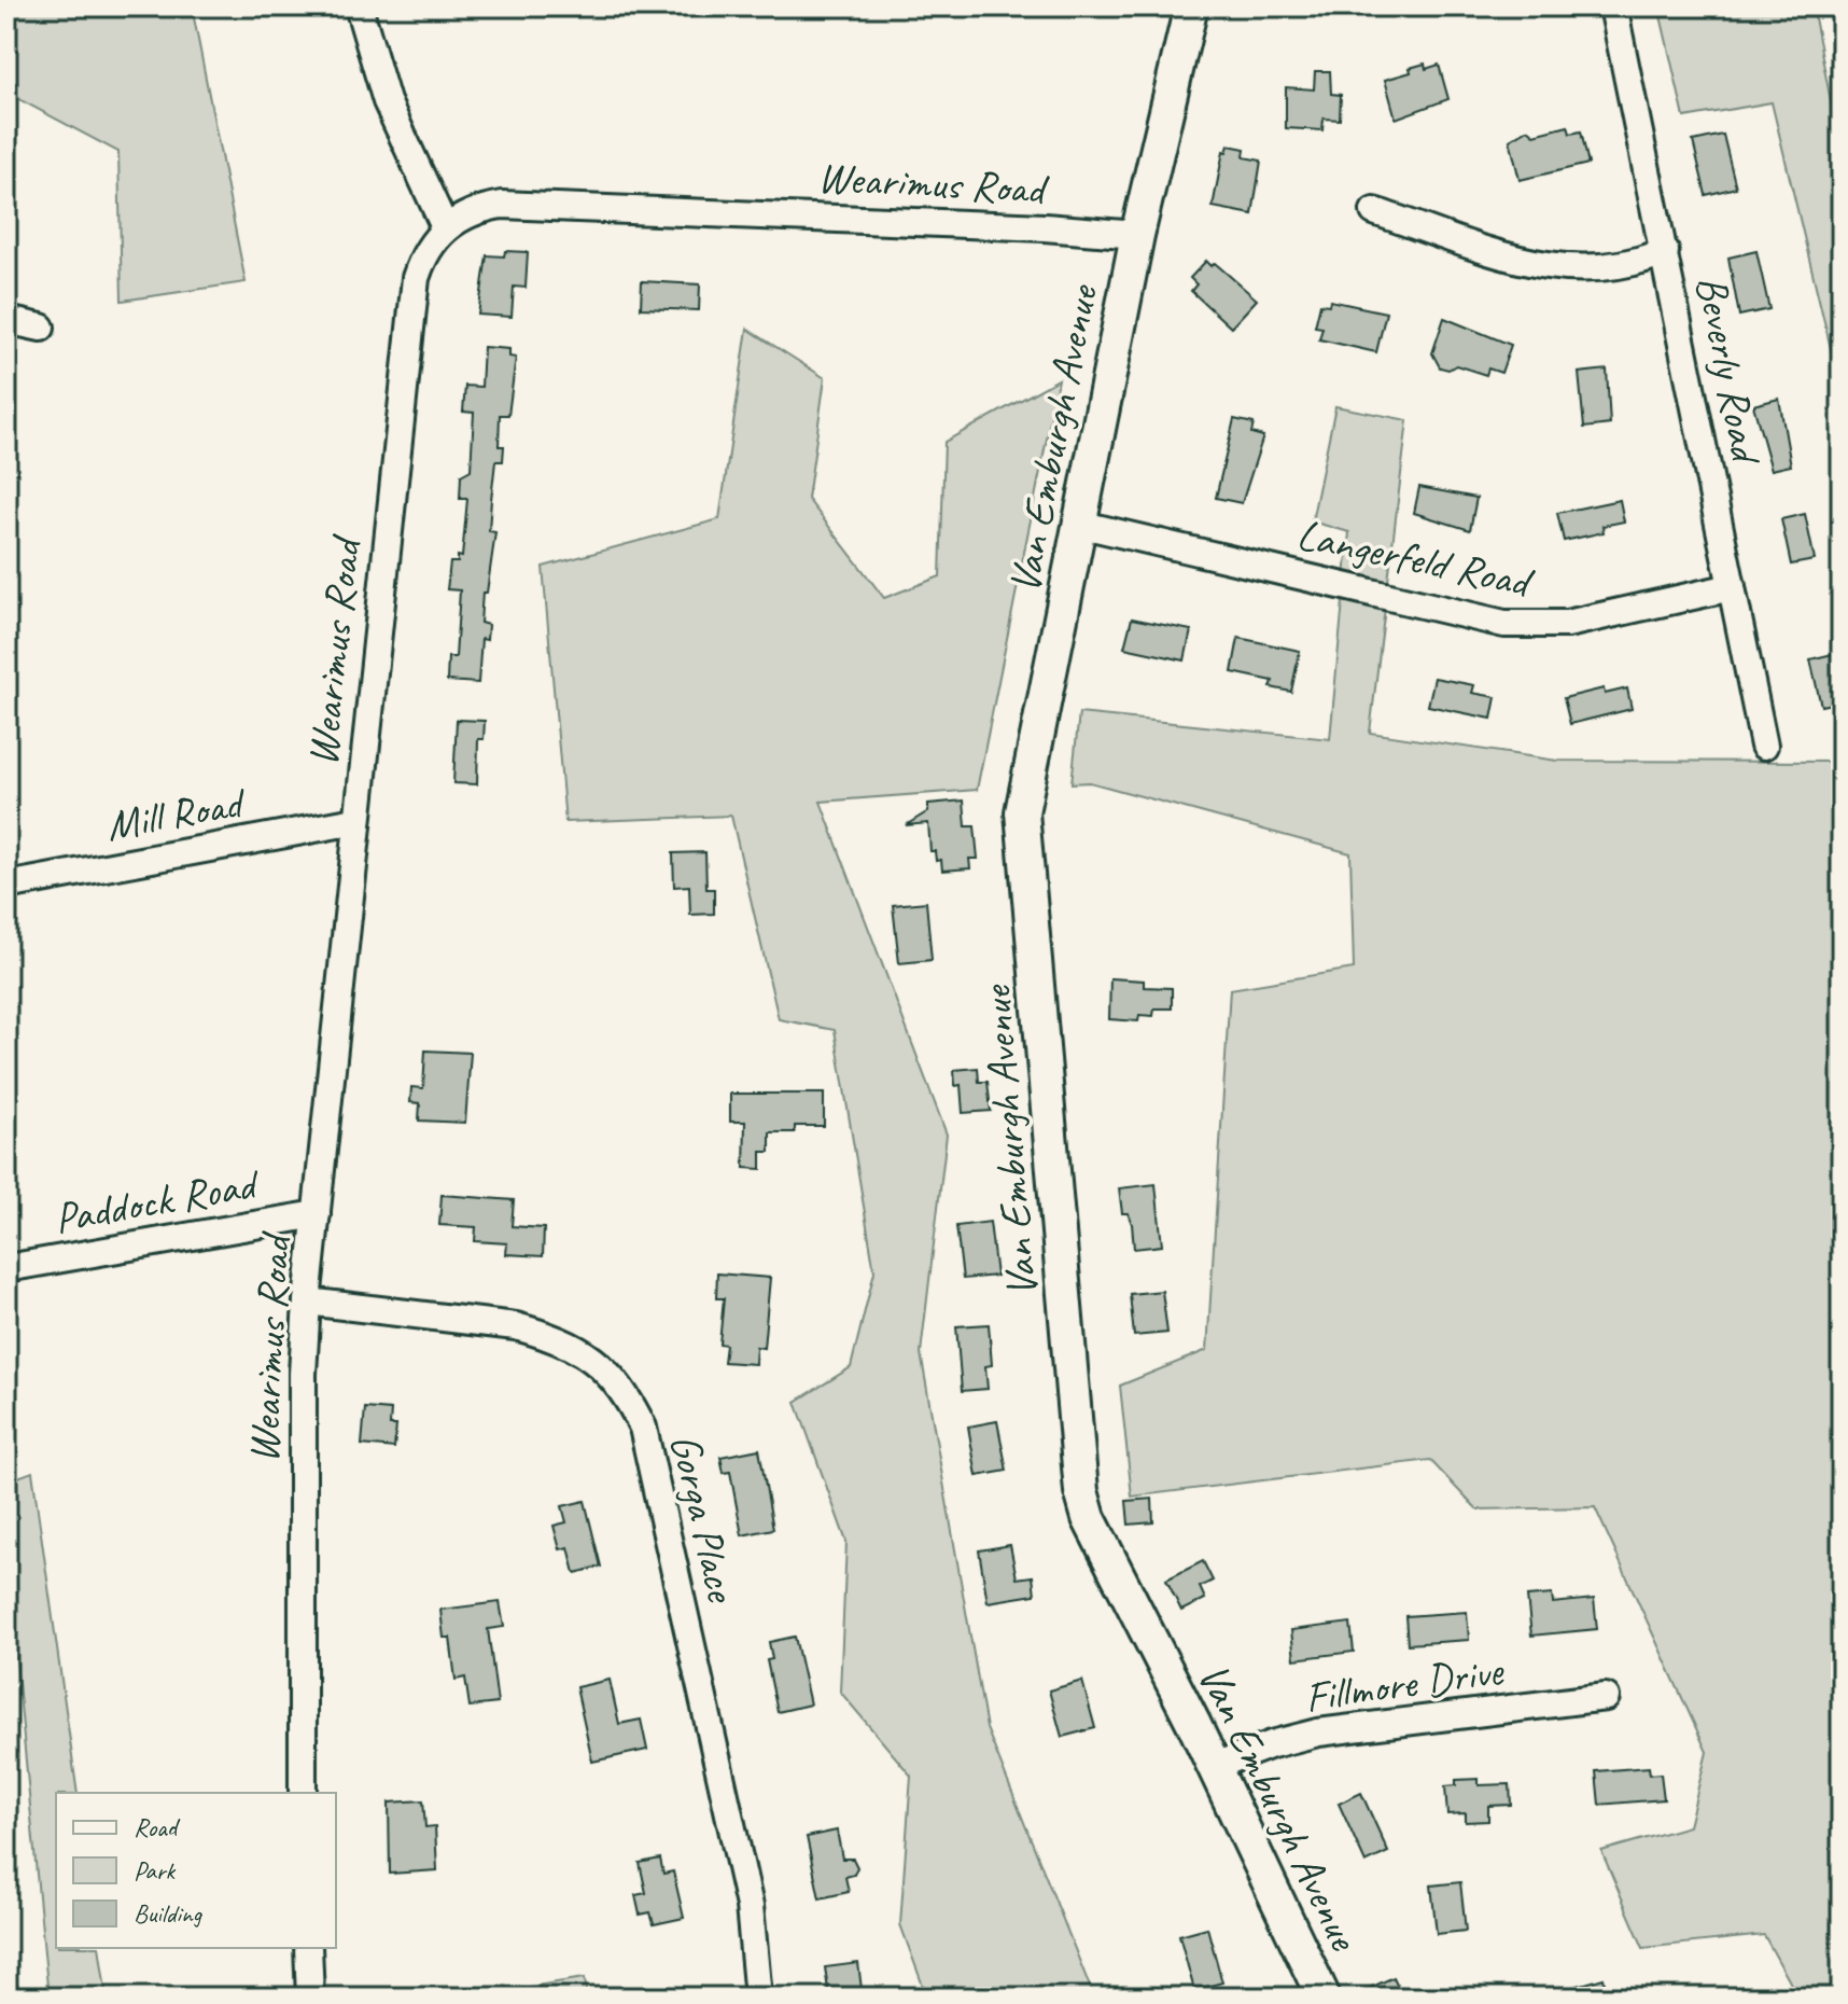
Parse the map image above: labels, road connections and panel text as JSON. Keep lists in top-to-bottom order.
{
  "streets": {
    "main road": ["Van Emburgh Avenue"],
    "street": [
      "Wearimus Road",
      "Beverly Road",
      "Langerfeld Road",
      "Mill Road",
      "Paddock Road",
      "Gorga Place",
      "Fillmore Drive"
    ]
  },
  "crossings": [
    ["Wearimus Road", "Van Emburgh Avenue"],
    ["Wearimus Road", "Mill Road"],
    ["Wearimus Road", "Paddock Road"],
    ["Wearimus Road", "Gorga Place"],
    ["Beverly Road", "Langerfeld Road"],
    ["Van Emburgh Avenue", "Langerfeld Road"],
    ["Van Emburgh Avenue", "Fillmore Drive"]
  ],
  "legend": ["Road", "Park", "Building"]
}
